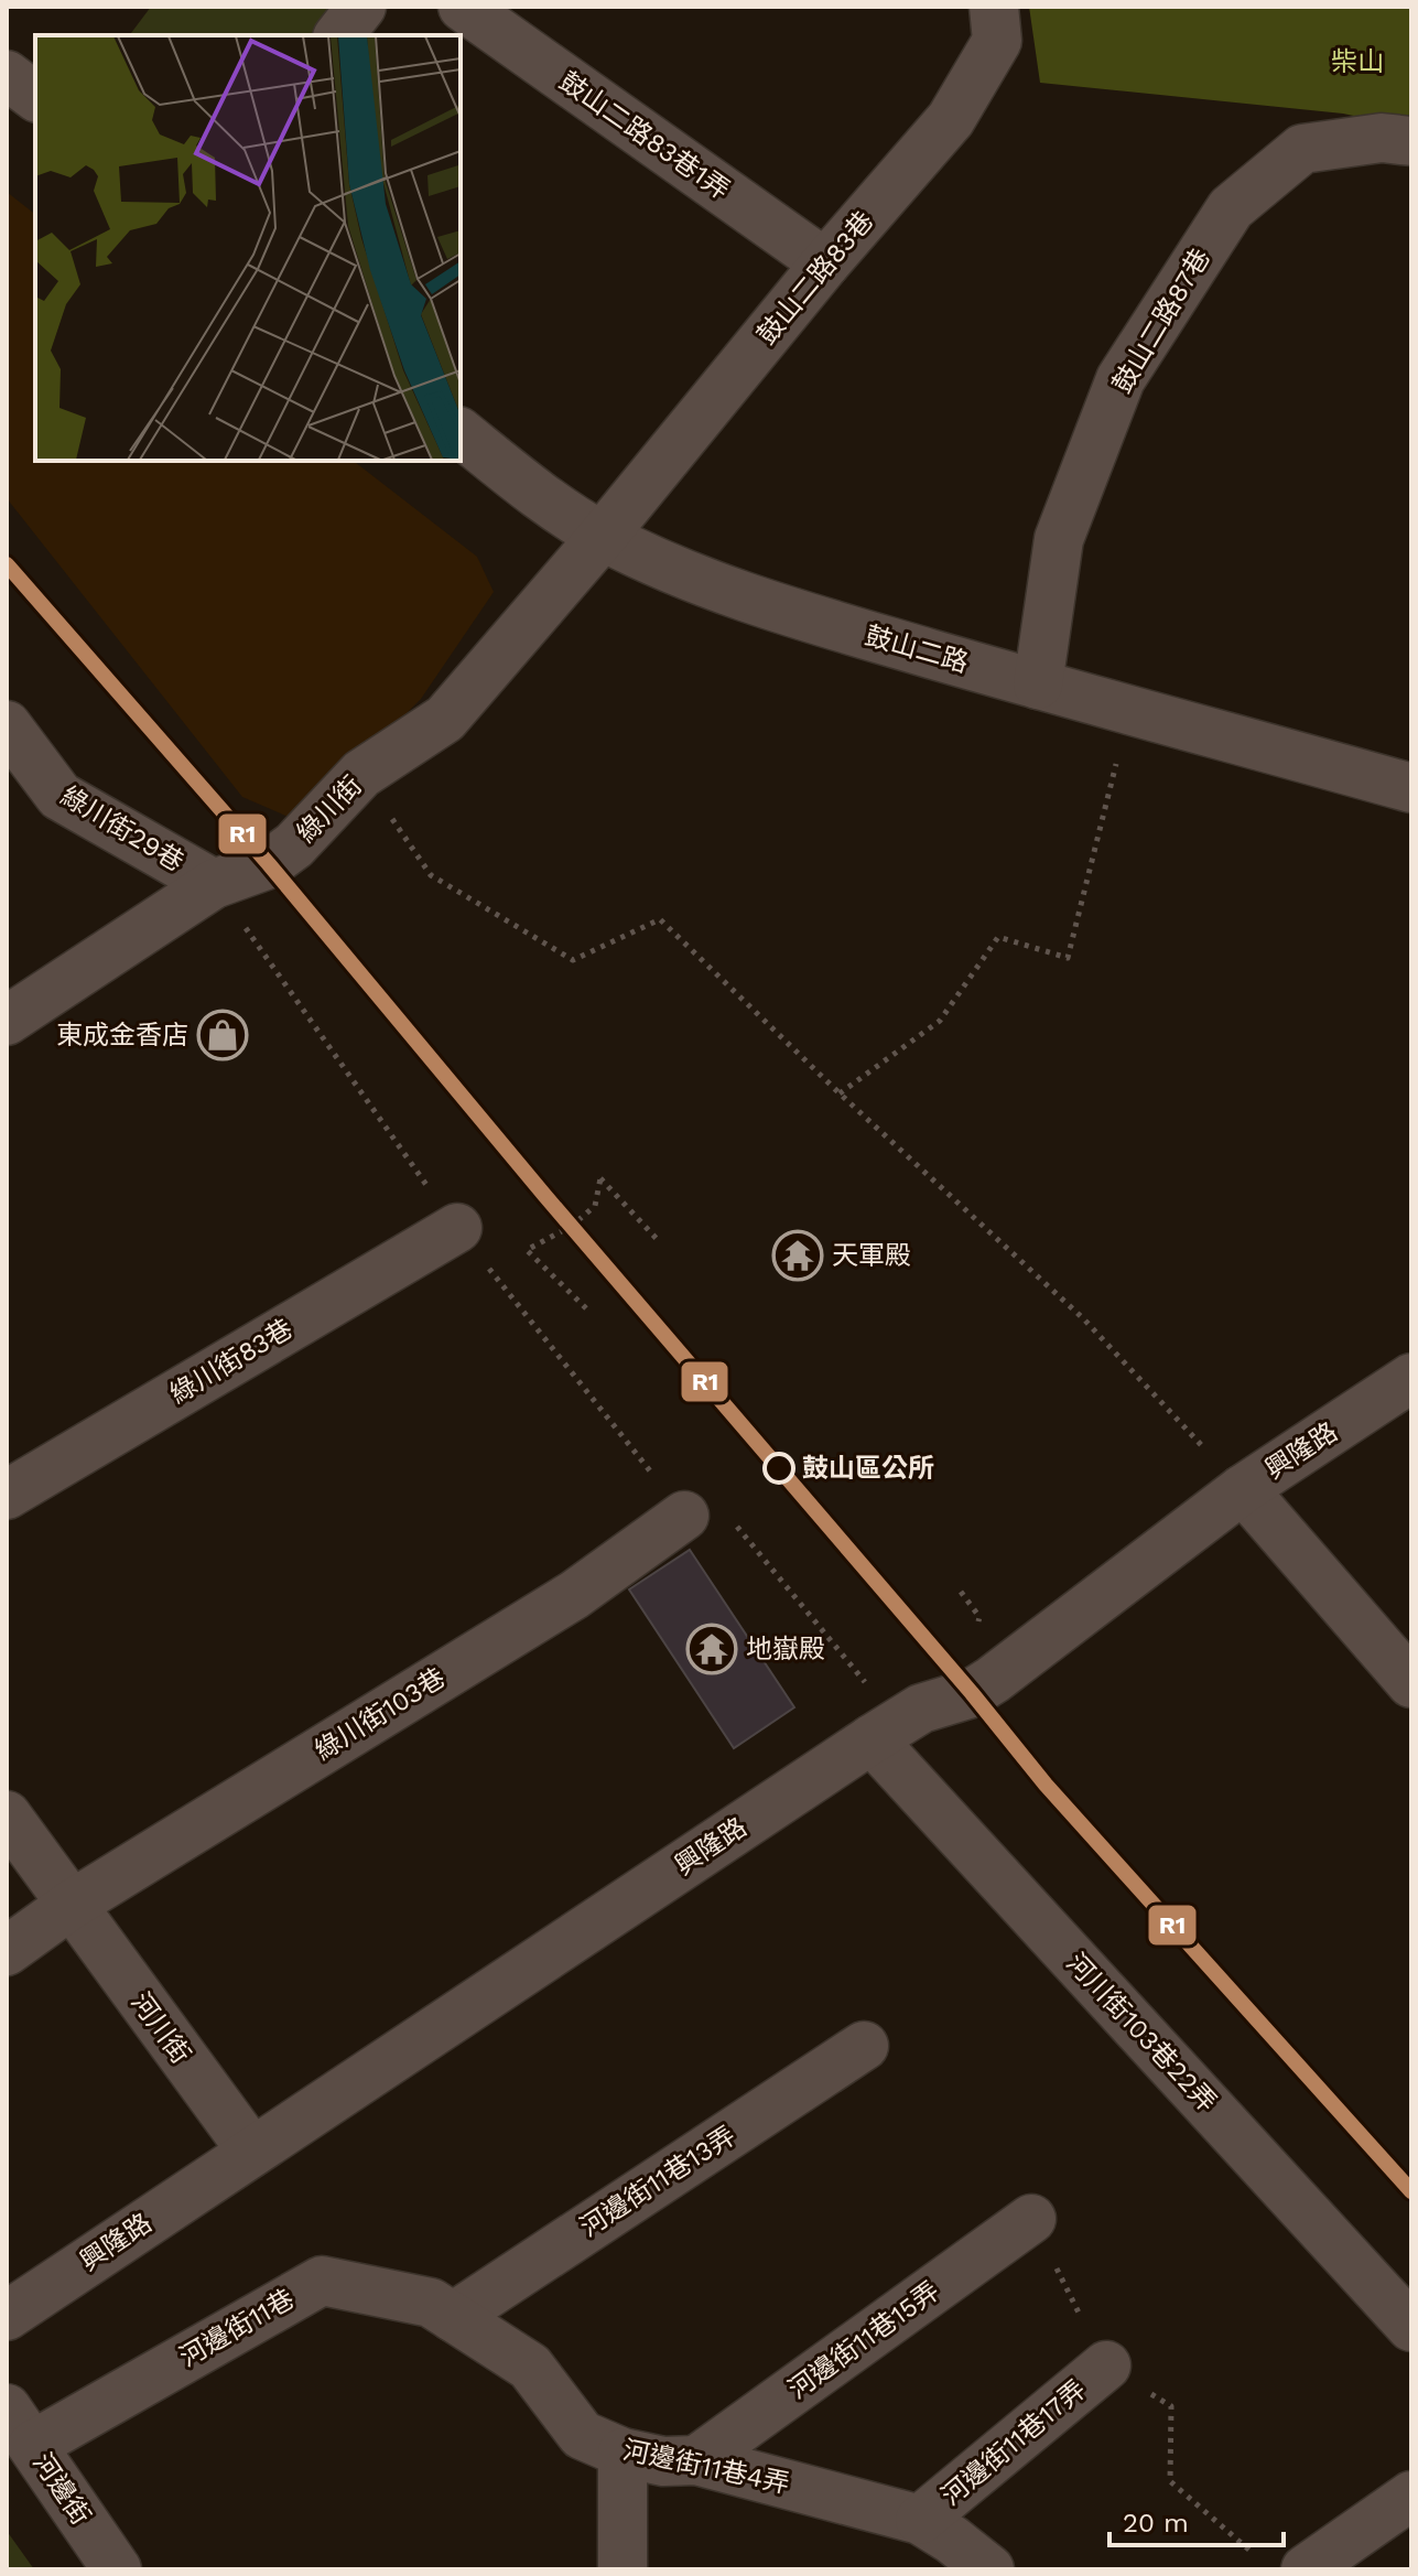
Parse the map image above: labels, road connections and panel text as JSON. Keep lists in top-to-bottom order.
{
  "streets": {
    "street": [
      "鼓山二路83巷1弄",
      "鼓山二路83巷",
      "鼓山二路87巷",
      "鼓山二路",
      "綠川街",
      "綠川街29巷",
      "綠川街83巷",
      "興隆路",
      "綠川街103巷",
      "河川街",
      "河川街103巷22弄",
      "河邊街11巷13弄",
      "河邊街11巷",
      "河邊街11巷15弄",
      "河邊街11巷17弄",
      "河邊街11巷4弄",
      "河邊街"
    ]
  },
  "crossings": [
    ["鼓山二路83巷1弄", "鼓山二路83巷"],
    ["鼓山二路83巷", "鼓山二路"],
    ["鼓山二路83巷", "綠川街"],
    ["鼓山二路87巷", "鼓山二路"],
    ["鼓山二路", "綠川街"],
    ["綠川街", "綠川街29巷"],
    ["興隆路", "河川街"],
    ["興隆路", "河川街103巷22弄"],
    ["綠川街103巷", "河川街"],
    ["河邊街11巷13弄", "河邊街11巷"],
    ["河邊街11巷13弄", "河邊街11巷4弄"],
    ["河邊街11巷", "河邊街11巷4弄"],
    ["河邊街11巷", "河邊街"],
    ["河邊街11巷15弄", "河邊街11巷4弄"],
    ["河邊街11巷17弄", "河邊街11巷4弄"]
  ],
  "parks": ["柴山"],
  "places": {
    "shop": ["東成金香店"],
    "temple": ["天軍殿", "地嶽殿"],
    "other": ["鼓山區公所"]
  },
  "lines": ["transit line R1"],
  "scale_bar": "20 m"
}
